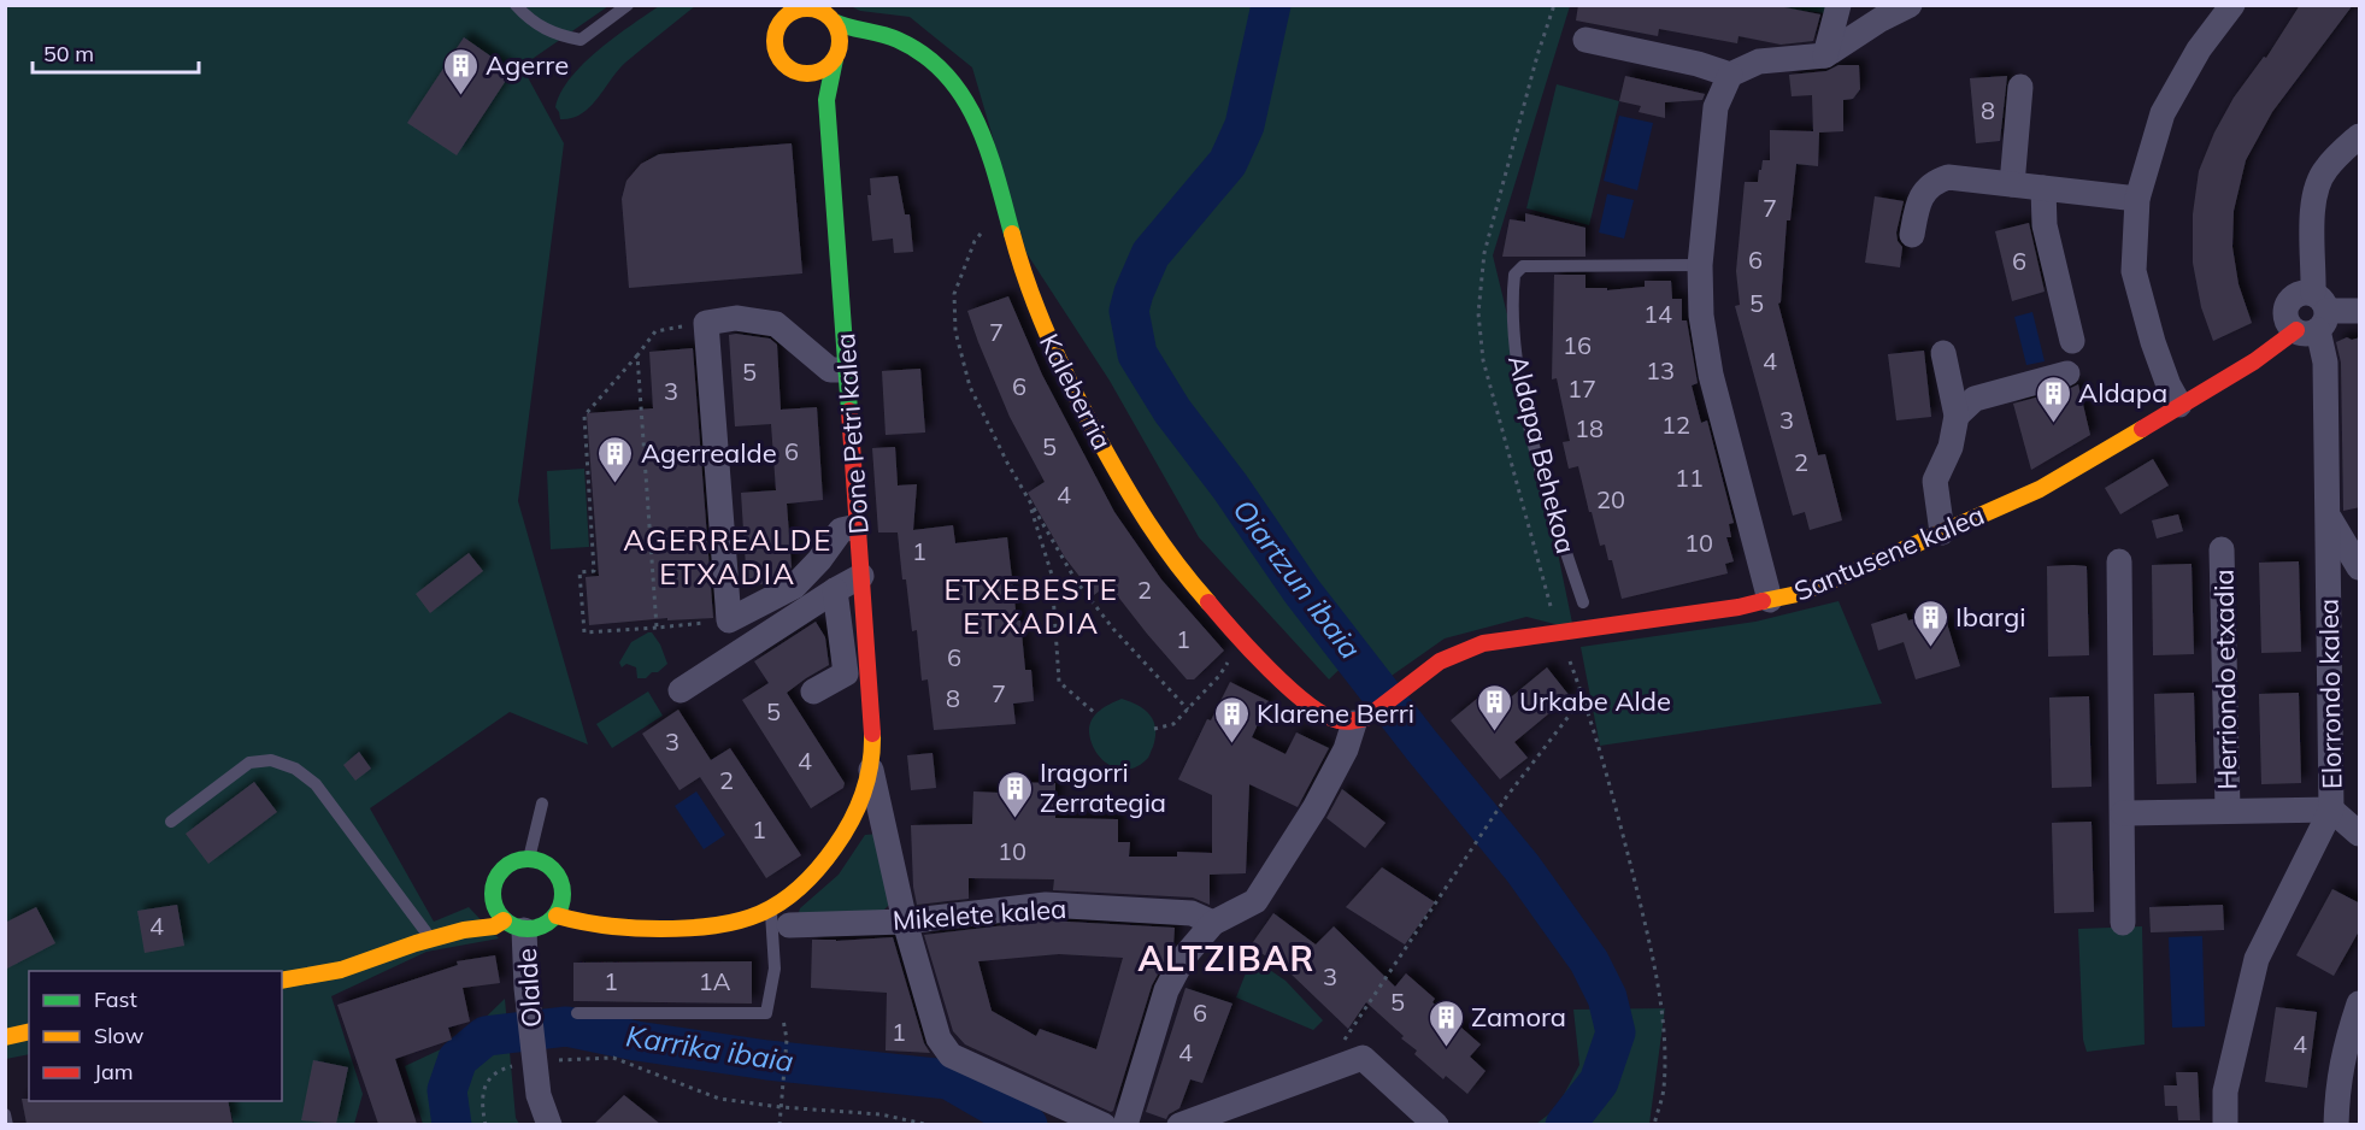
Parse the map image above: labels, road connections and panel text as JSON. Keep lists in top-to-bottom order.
{
  "streets": {
    "street": [
      "Kaleberria",
      "Done Petri kalea",
      "Santusene kalea",
      "Herriondo etxadia",
      "Elorrondo kalea",
      "Mikelete kalea",
      "Olalde"
    ],
    "lane": ["Aldapa Behekoa"]
  },
  "crossings": [
    ["Kaleberria", "Done Petri kalea"],
    ["Kaleberria", "Santusene kalea"],
    ["Done Petri kalea", "Mikelete kalea"],
    ["Done Petri kalea", "Olalde"],
    ["Santusene kalea", "Elorrondo kalea"],
    ["Herriondo etxadia", "Elorrondo kalea"]
  ],
  "districts": ["AGERREALDE ETXADIA", "ETXEBESTE ETXADIA", "ALTZIBAR"],
  "water": ["Oiartzun ibaia", "Karrika ibaia"],
  "places": {
    "building": [
      "Agerre",
      "Aldapa",
      "Agerrealde",
      "Ibargi",
      "Urkabe Alde",
      "Klarene Berri",
      "Iragorri Zerrategia",
      "Zamora"
    ]
  },
  "house_numbers": [
    "8",
    "7",
    "6",
    "6",
    "5",
    "14",
    "7",
    "16",
    "4",
    "13",
    "5",
    "6",
    "17",
    "3",
    "3",
    "12",
    "18",
    "5",
    "6",
    "2",
    "11",
    "4",
    "20",
    "10",
    "1",
    "2",
    "1",
    "6",
    "7",
    "8",
    "5",
    "3",
    "4",
    "2",
    "1",
    "10",
    "4",
    "3",
    "1",
    "1A",
    "5",
    "6",
    "1",
    "4",
    "4"
  ],
  "legend": ["Fast", "Slow", "Jam"],
  "scale_bar": "50 m"
}
